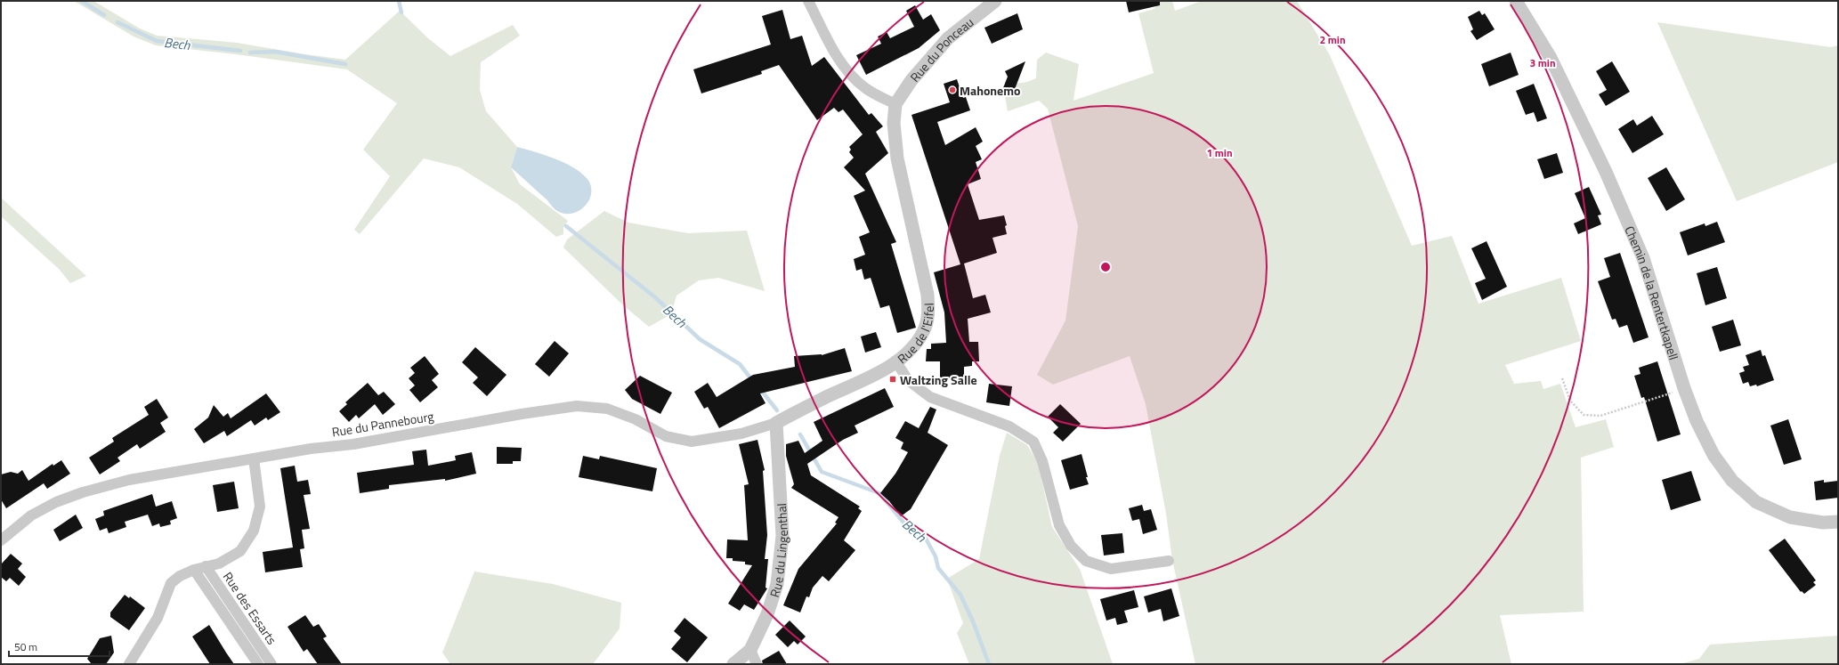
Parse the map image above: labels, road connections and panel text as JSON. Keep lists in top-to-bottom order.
{
  "streets": {
    "street": [
      "Rue du Ponceau",
      "Chemin de la Rentertkapell",
      "Rue de l'Eifel",
      "Rue du Pannebourg",
      "Rue du Lingenthal",
      "Rue des Essarts"
    ]
  },
  "crossings": [
    ["Rue du Ponceau", "Rue de l'Eifel"],
    ["Rue de l'Eifel", "Rue du Pannebourg"],
    ["Rue de l'Eifel", "Rue du Lingenthal"],
    ["Rue du Pannebourg", "Rue du Lingenthal"]
  ],
  "water": ["Bech"],
  "places": {
    "other": ["Mahonemo"],
    "transit": ["Waltzing Salle"]
  },
  "scale_bar": "50 m",
  "rings": ["2 min", "3 min", "1 min"]
}
